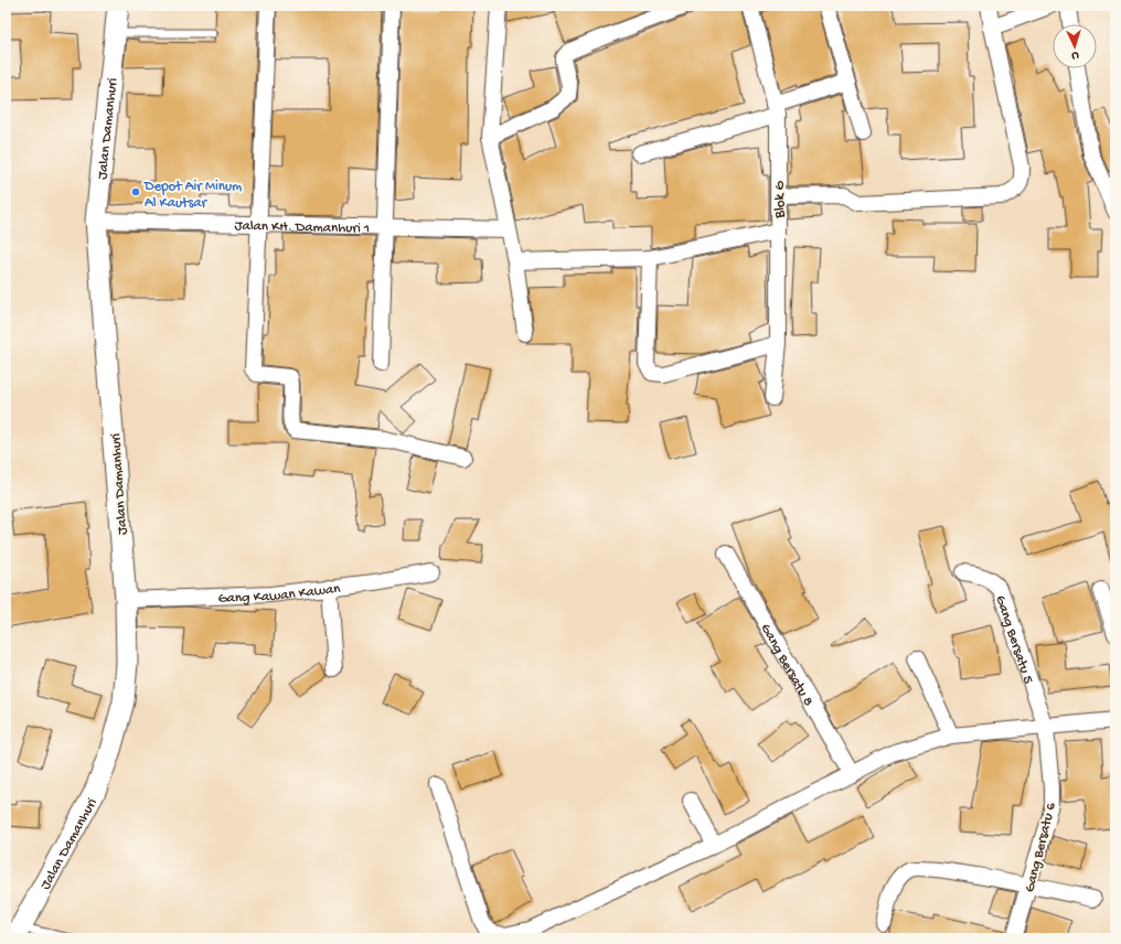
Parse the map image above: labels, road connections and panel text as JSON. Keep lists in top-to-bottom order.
{
  "streets": {
    "street": [
      "Jalan Damanhuri",
      "Blok G",
      "Jalan KH. Damanhuri 1",
      "Gang Kawan Kawan",
      "Gang Bersatu 5",
      "Gang Bersatu 8",
      "Gang Bersatu 6"
    ]
  },
  "crossings": [
    ["Jalan Damanhuri", "Jalan KH. Damanhuri 1"],
    ["Jalan Damanhuri", "Gang Kawan Kawan"],
    ["Gang Bersatu 5", "Gang Bersatu 6"]
  ],
  "places": ["Depot Air Minum Al Kautsar"],
  "north": "bottom"
}
